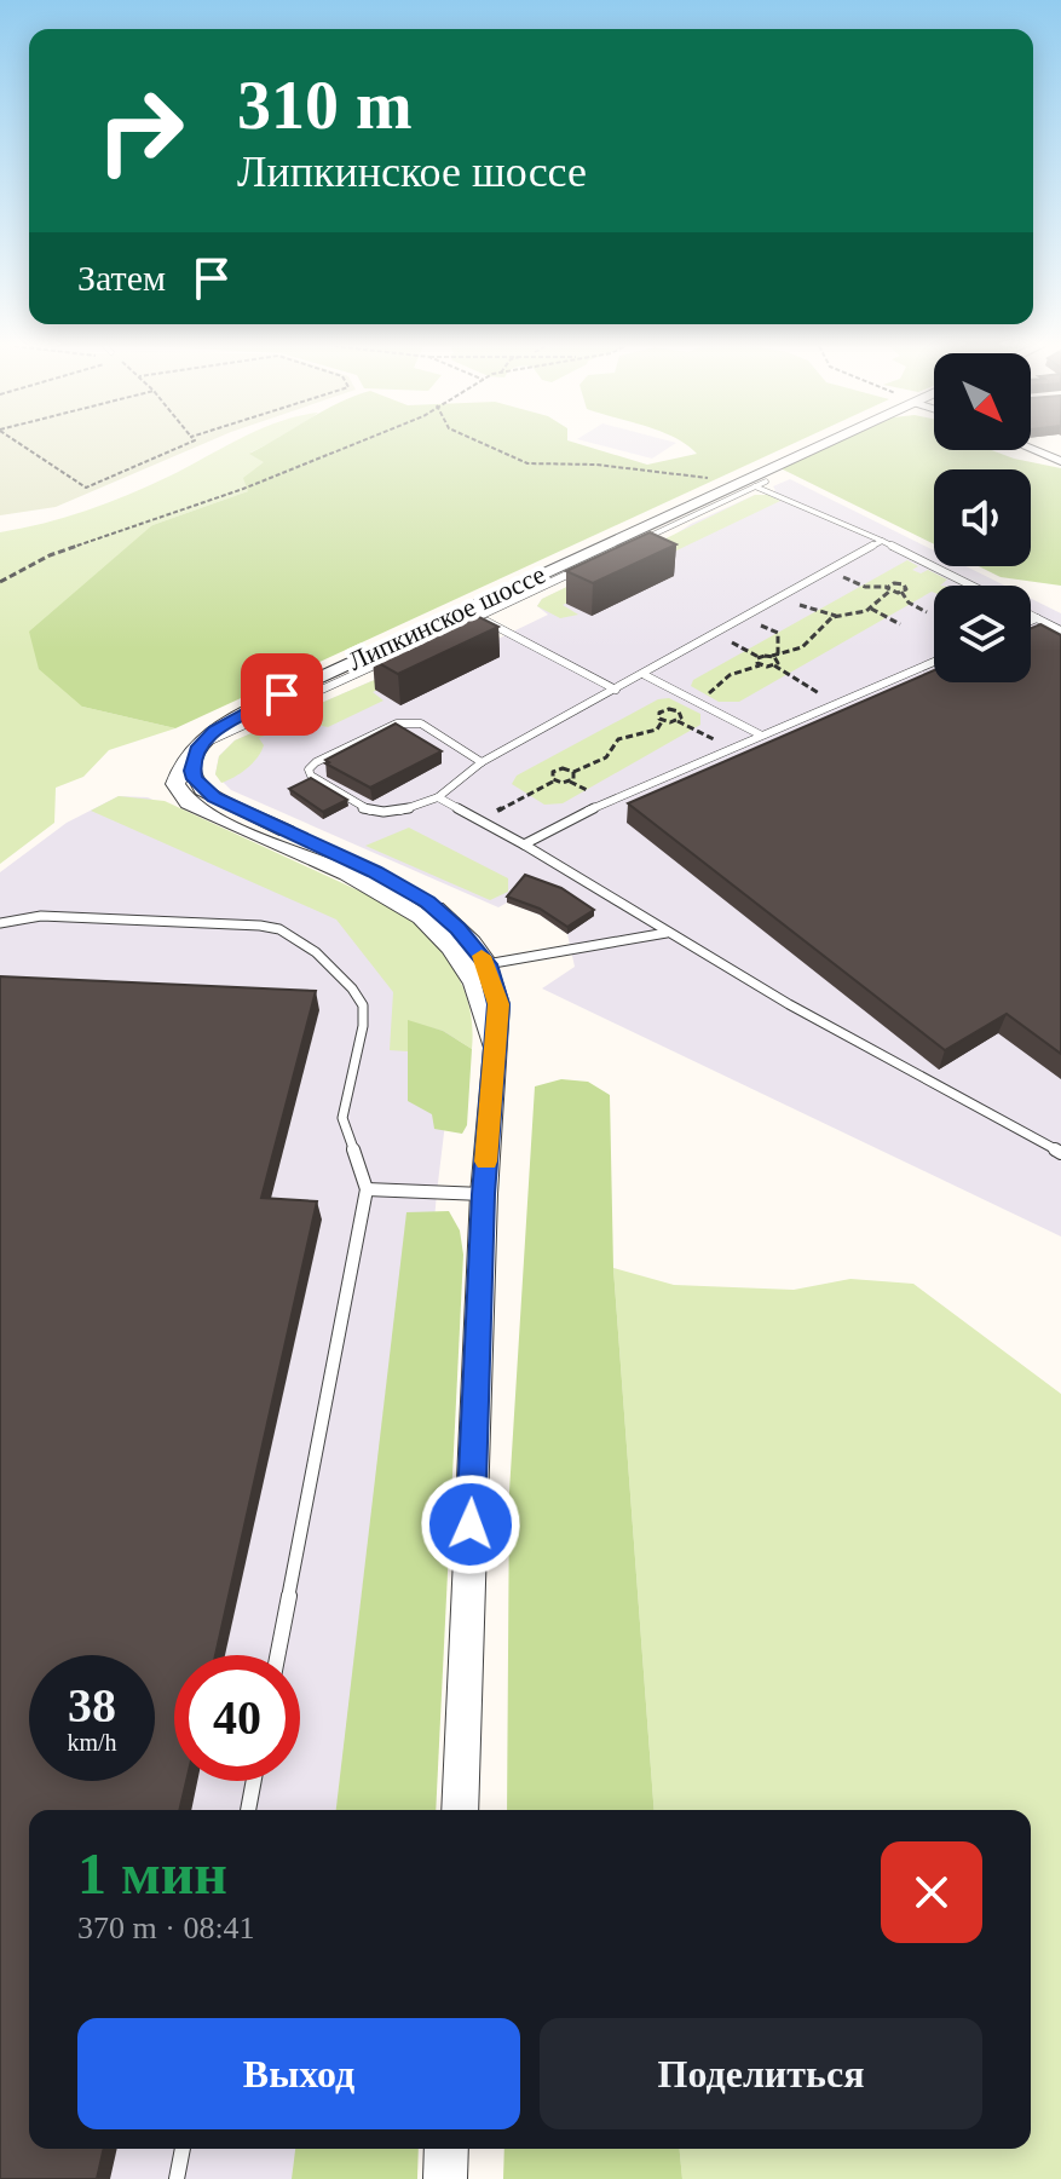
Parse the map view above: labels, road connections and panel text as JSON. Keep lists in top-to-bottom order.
{
  "streets": {
    "street": ["Липкинское шоссе"]
  },
  "north": "bottom right",
  "page": {
    "turn": ["310 m", "Липкинское шоссе"],
    "then": "Затем",
    "speed": "38 km/h",
    "limit": "40",
    "heading": ["1 мин", "370 m · 08:41"],
    "buttons": ["Выход", "Поделиться"]
  }
}
